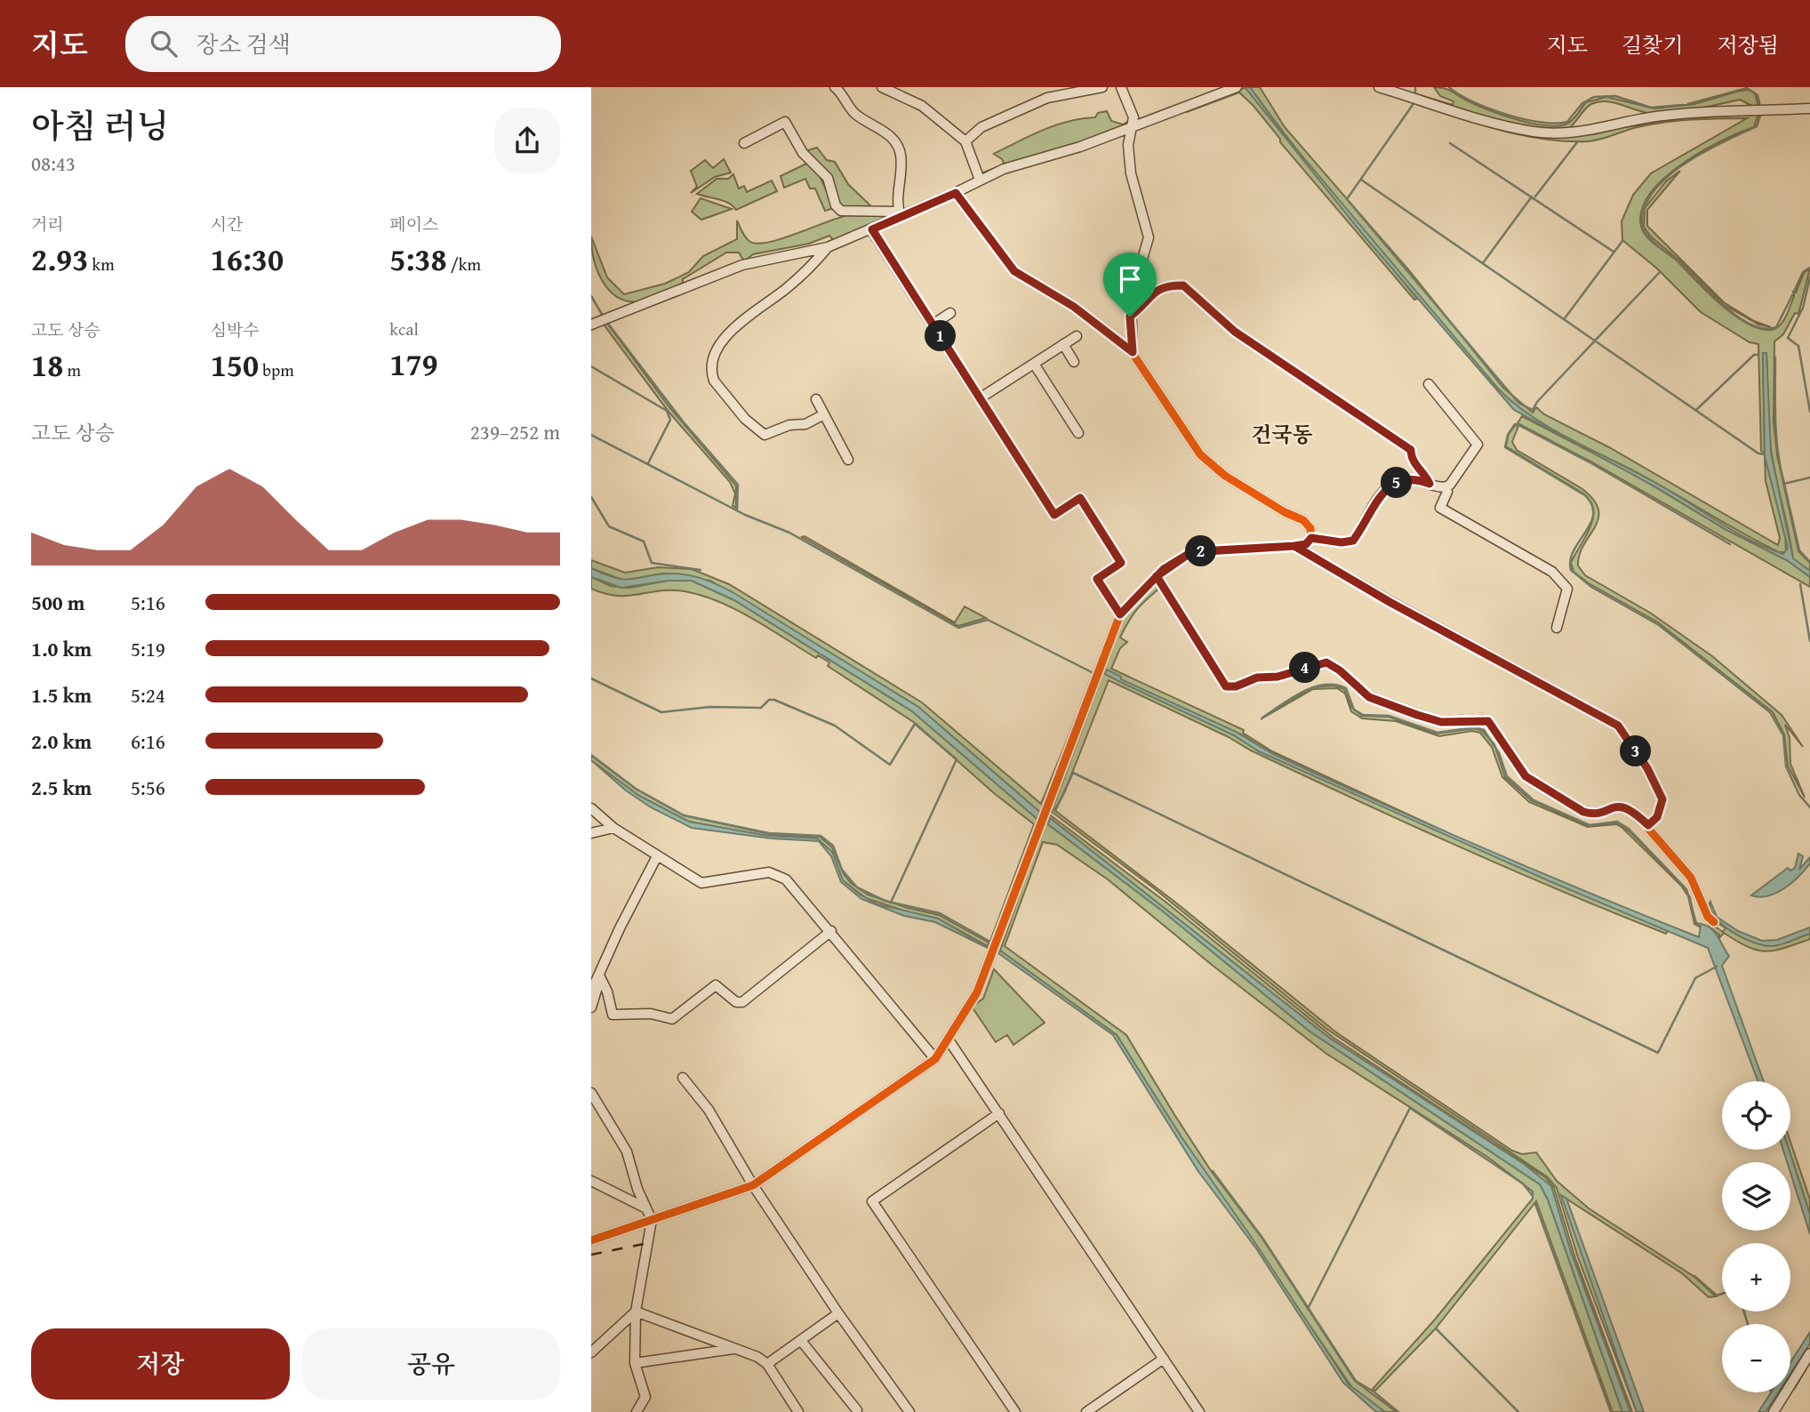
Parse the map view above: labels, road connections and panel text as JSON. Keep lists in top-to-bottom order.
{
  "districts": ["건국동"],
  "page": {
    "header": "지도",
    "search": "장소 검색",
    "nav": ["지도", "길찾기", "저장됨"],
    "heading": ["아침 러닝", "08:43"],
    "stats": [
      ["거리", "2.93 km"],
      ["시간", "16:30"],
      ["페이스", "5:38 /km"],
      ["고도 상승", "18 m"],
      ["심박수", "150 bpm"],
      ["kcal", "179"]
    ],
    "pins": [
      "1",
      "5",
      "2",
      "4",
      "3"
    ],
    "chart": ["고도 상승", "239–252 m"],
    "list": [
      {
        "name": "500 m",
        "note": "5:16"
      },
      {
        "name": "1.0 km",
        "note": "5:19"
      },
      {
        "name": "1.5 km",
        "note": "5:24"
      },
      {
        "name": "2.0 km",
        "note": "6:16"
      },
      {
        "name": "2.5 km",
        "note": "5:56"
      }
    ],
    "map_buttons": ["+", "−"],
    "buttons": ["저장", "공유"]
  }
}
